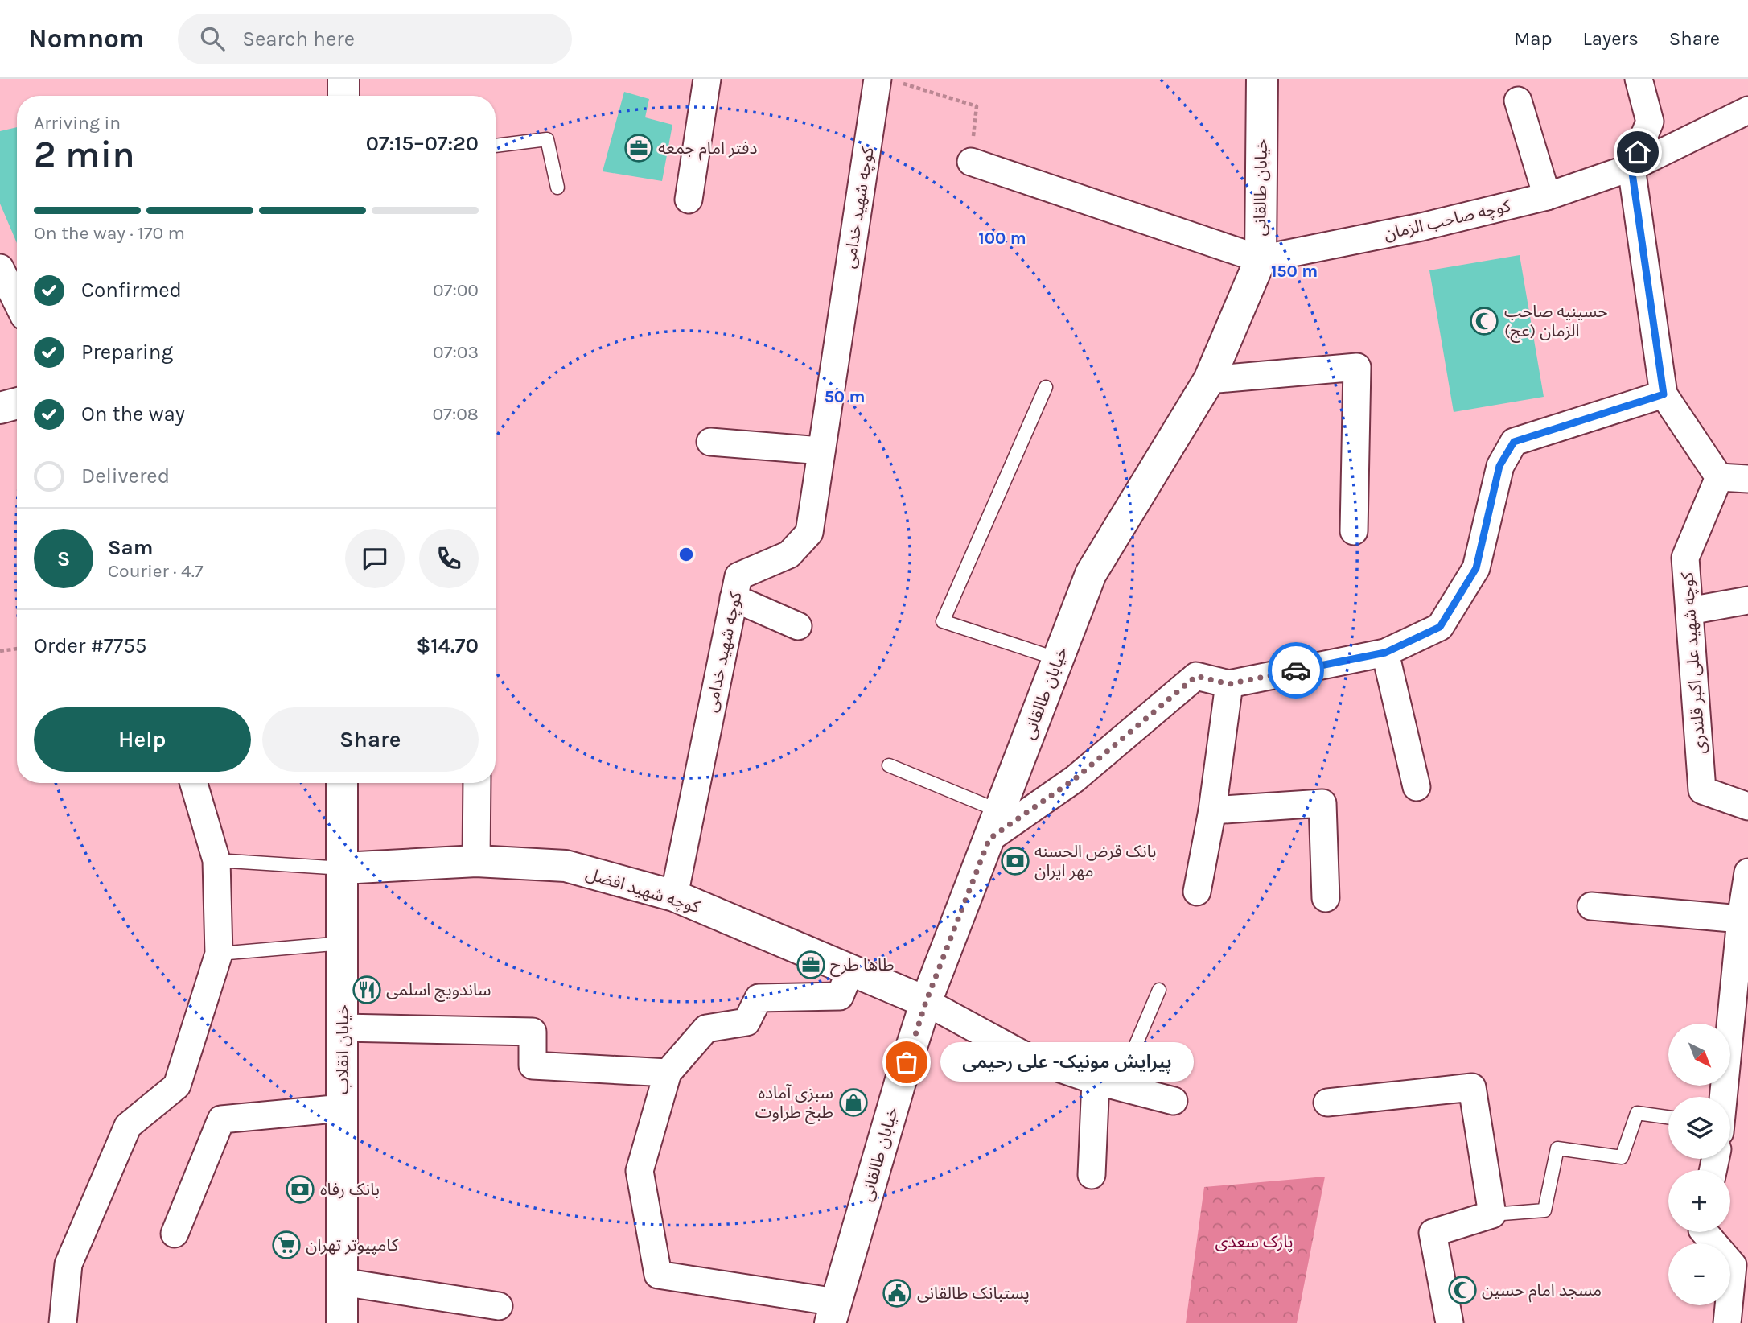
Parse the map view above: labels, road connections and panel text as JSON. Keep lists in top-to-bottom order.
{
  "streets": {
    "main road": ["خیابان طالقانی", "کوچه شهید افضل", "خیابان انقلاب"],
    "street": ["کوچه شهید خدامی", "کوچه صاحب الزمان", "کوچه شهید علی اکبر قلندری"]
  },
  "crossings": [
    ["خیابان طالقانی", "کوچه صاحب الزمان"],
    ["خیابان طالقانی", "کوچه شهید افضل"],
    ["کوچه شهید خدامی", "کوچه شهید افضل"],
    ["کوچه شهید افضل", "خیابان انقلاب"]
  ],
  "parks": ["پارک سعدی"],
  "places": {
    "office": ["دفتر امام جمعه", "طاها طرح"],
    "mosque": ["حسینیه صاحب الزمان (عج)", "مسجد امام حسین"],
    "bank": ["بانک قرض الحسنه مهر ایران", "بانک رفاه"],
    "restaurant": ["ساندویچ اسلمی"],
    "other": ["پیرایش مونیک- علی رحیمی"],
    "shop": ["سبزی آماده طبخ طراوت"],
    "supermarket": ["کامپیوتر تهران"],
    "public building": ["پستبانک طالقانی"]
  },
  "north": "bottom right",
  "page": {
    "header": "Nomnom",
    "search": "Search here",
    "nav": ["Map", "Layers", "Share"],
    "heading": ["2 min", "Arriving in", "07:15–07:20"],
    "panel": [
      "Sam",
      "Courier · 4.7",
      "Order #7755",
      "$14.70"
    ],
    "bar": "On the way · 170 m",
    "list": [
      ["Confirmed", "07:00"],
      ["Preparing", "07:03"],
      ["On the way", "07:08"],
      "Delivered"
    ],
    "round": "S",
    "buttons": ["Help", "Share"],
    "map_buttons": ["+", "−"],
    "bubble": "پیرایش مونیک- علی رحیمی"
  },
  "rings": ["100 m", "150 m", "50 m"]
}
